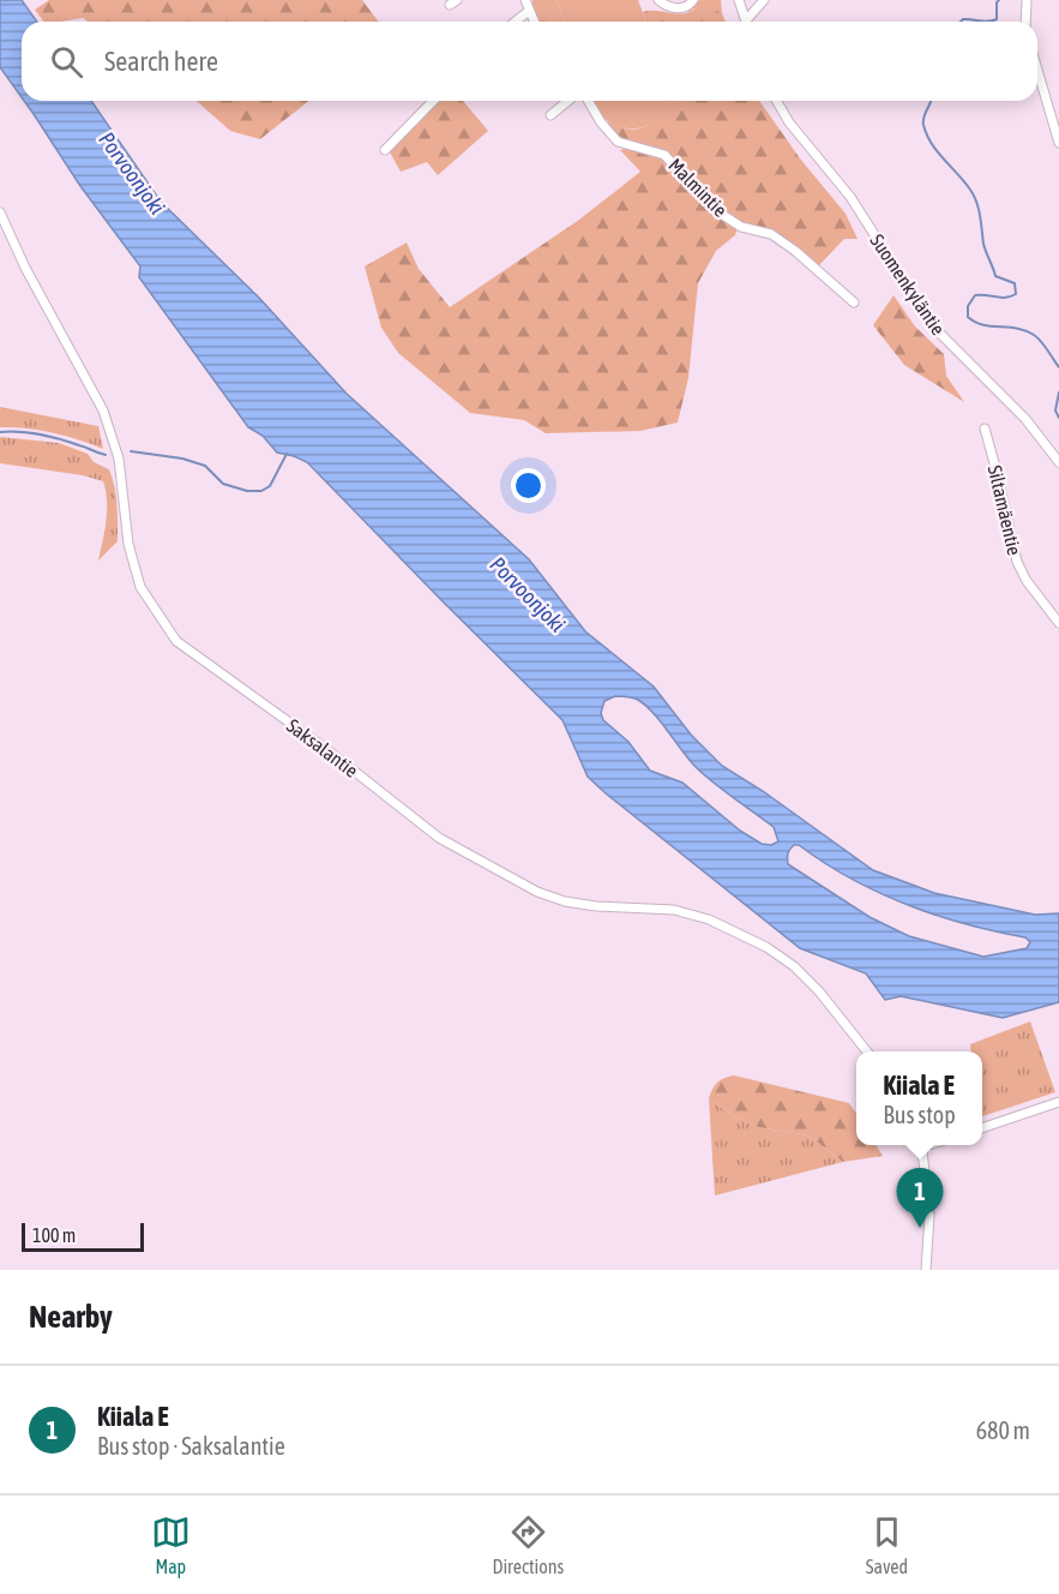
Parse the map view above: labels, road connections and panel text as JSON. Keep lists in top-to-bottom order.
{
  "streets": {
    "street": [
      "Malmintie",
      "Suomenkyläntie",
      "Siltamäentie",
      "Saksalantie"
    ]
  },
  "water": ["Porvoonjoki"],
  "scale_bar": "100 m",
  "page": {
    "search": "Search here",
    "popup": ["Kiiala E", "Bus stop"],
    "pins": "1",
    "scale": "100 m",
    "heading": "Nearby",
    "list": [
      {
        "mark": "1",
        "name": "Kiiala E",
        "note": "Bus stop · Saksalantie",
        "value": "680 m"
      }
    ],
    "nav": ["Map", "Directions", "Saved"]
  }
}
